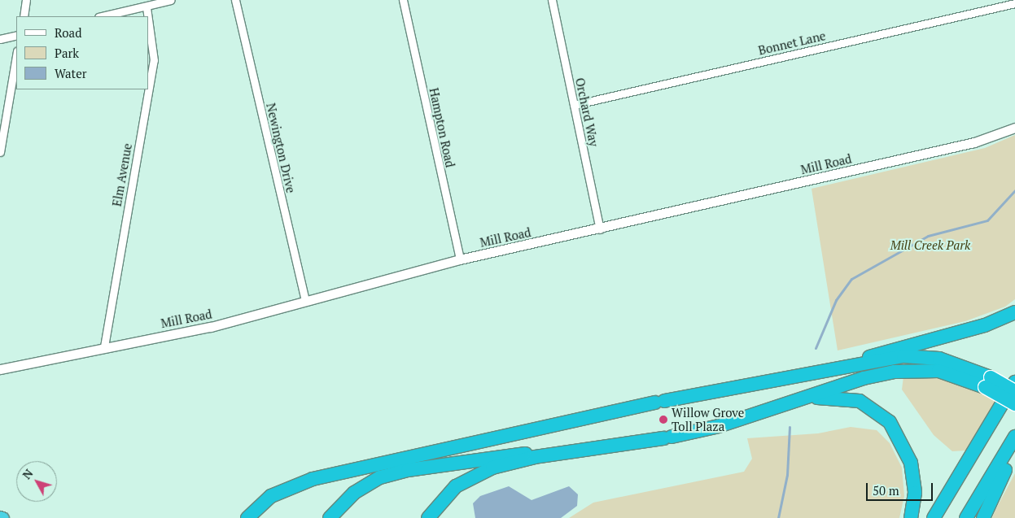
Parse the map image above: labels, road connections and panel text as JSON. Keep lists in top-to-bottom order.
{
  "streets": {
    "street": [
      "Bonnet Lane",
      "Orchard Way",
      "Hampton Road",
      "Newington Drive",
      "Mill Road",
      "Elm Avenue"
    ]
  },
  "crossings": [
    ["Bonnet Lane", "Orchard Way"],
    ["Orchard Way", "Mill Road"],
    ["Hampton Road", "Mill Road"],
    ["Newington Drive", "Mill Road"],
    ["Mill Road", "Elm Avenue"]
  ],
  "parks": ["Mill Creek Park"],
  "places": ["Willow Grove Toll Plaza"],
  "legend": ["Road", "Park", "Water"],
  "scale_bar": "50 m",
  "north": "top left"
}
